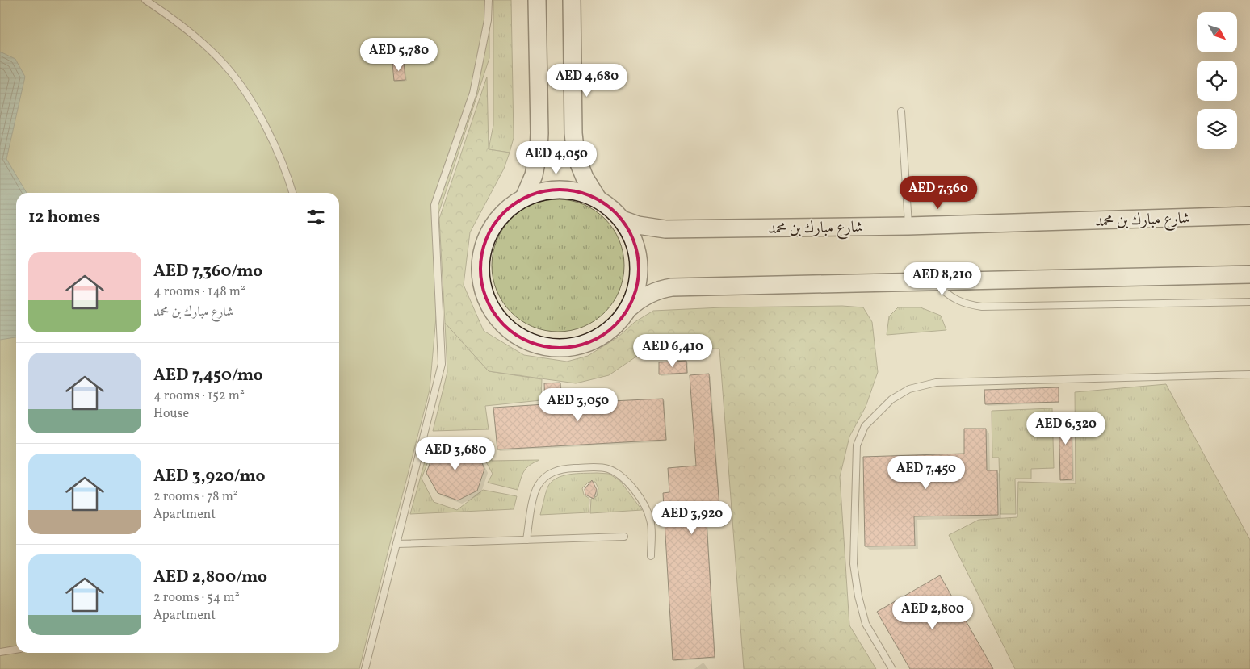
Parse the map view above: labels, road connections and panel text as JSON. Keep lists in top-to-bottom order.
{
  "streets": {
    "street": ["شارع مبارك بن محمد"]
  },
  "north": "bottom right",
  "page": {
    "price": [
      "AED 5,780",
      "AED 4,680",
      "AED 4,050",
      "AED 7,360",
      "AED 8,210",
      "AED 6,410",
      "AED 3,050",
      "AED 6,320",
      "AED 3,680",
      "AED 7,450",
      "AED 3,920",
      "AED 2,800"
    ],
    "heading": "12 homes",
    "list": [
      {
        "name": "AED 7,360/mo",
        "note": "4 rooms · 148 m² · شارع مبارك بن محمد"
      },
      {
        "name": "AED 7,450/mo",
        "note": "4 rooms · 152 m² · House"
      },
      {
        "name": "AED 3,920/mo",
        "note": "2 rooms · 78 m² · Apartment"
      },
      {
        "name": "AED 2,800/mo",
        "note": "2 rooms · 54 m² · Apartment"
      }
    ]
  }
}
